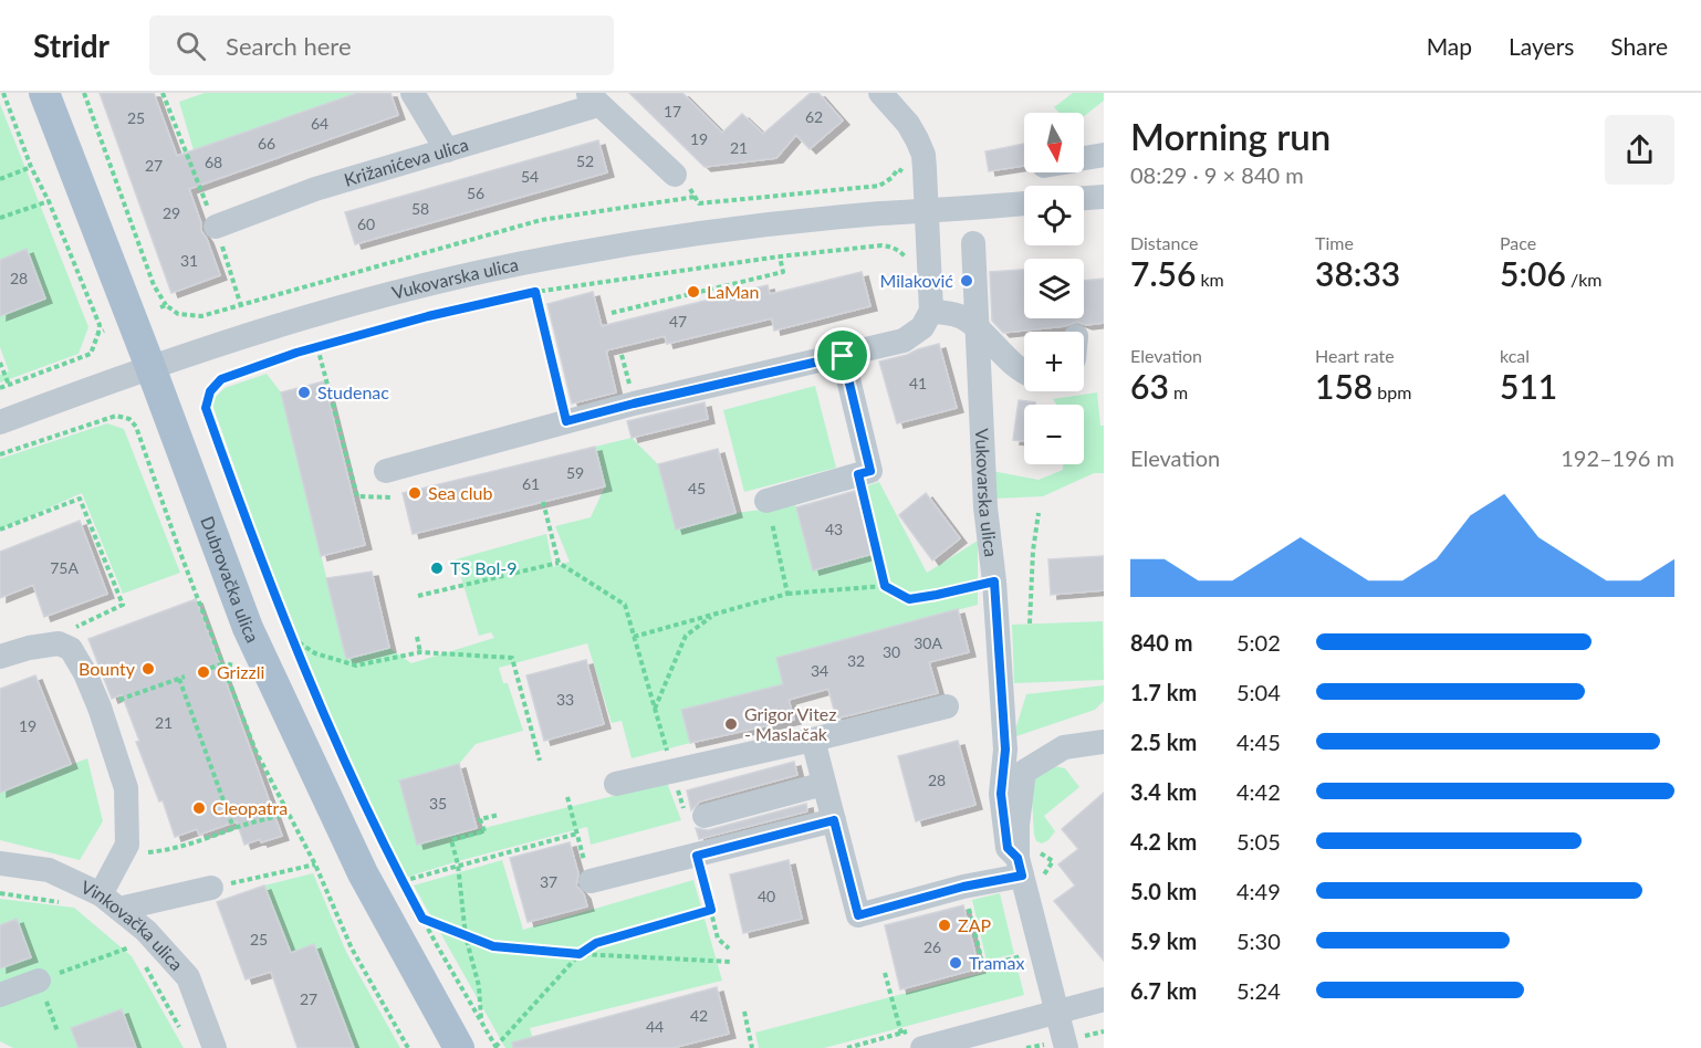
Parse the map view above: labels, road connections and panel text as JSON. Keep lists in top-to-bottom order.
{
  "streets": {
    "main road": ["Dubrovačka ulica"],
    "street": ["Križanićeva ulica", "Vukovarska ulica", "Vinkovačka ulica"]
  },
  "crossings": [
    ["Vukovarska ulica", "Dubrovačka ulica"]
  ],
  "places": [
    "Milaković",
    "LaMan",
    "Studenac",
    "Sea club",
    "TS Bol-9",
    "Bounty",
    "Grizzli",
    "Grigor Vitez - Maslačak",
    "Cleopatra",
    "ZAP",
    "Tramax"
  ],
  "house_numbers": [
    "17",
    "62",
    "25",
    "64",
    "19",
    "66",
    "21",
    "52",
    "68",
    "27",
    "54",
    "56",
    "58",
    "29",
    "60",
    "31",
    "28",
    "47",
    "41",
    "59",
    "61",
    "45",
    "43",
    "75A",
    "30A",
    "30",
    "32",
    "34",
    "33",
    "21",
    "19",
    "28",
    "35",
    "37",
    "40",
    "25",
    "26",
    "27",
    "42",
    "44"
  ],
  "north": "bottom",
  "page": {
    "header": "Stridr",
    "search": "Search here",
    "nav": ["Map", "Layers", "Share"],
    "heading": ["Morning run", "08:29 · 9 × 840 m"],
    "map_buttons": ["+", "−"],
    "stats": [
      ["Distance", "7.56 km"],
      ["Time", "38:33"],
      ["Pace", "5:06 /km"],
      ["Elevation", "63 m"],
      ["Heart rate", "158 bpm"],
      ["kcal", "511"]
    ],
    "chart": ["Elevation", "192–196 m"],
    "list": [
      {
        "name": "840 m",
        "note": "5:02"
      },
      {
        "name": "1.7 km",
        "note": "5:04"
      },
      {
        "name": "2.5 km",
        "note": "4:45"
      },
      {
        "name": "3.4 km",
        "note": "4:42"
      },
      {
        "name": "4.2 km",
        "note": "5:05"
      },
      {
        "name": "5.0 km",
        "note": "4:49"
      },
      {
        "name": "5.9 km",
        "note": "5:30"
      },
      {
        "name": "6.7 km",
        "note": "5:24"
      }
    ]
  }
}
